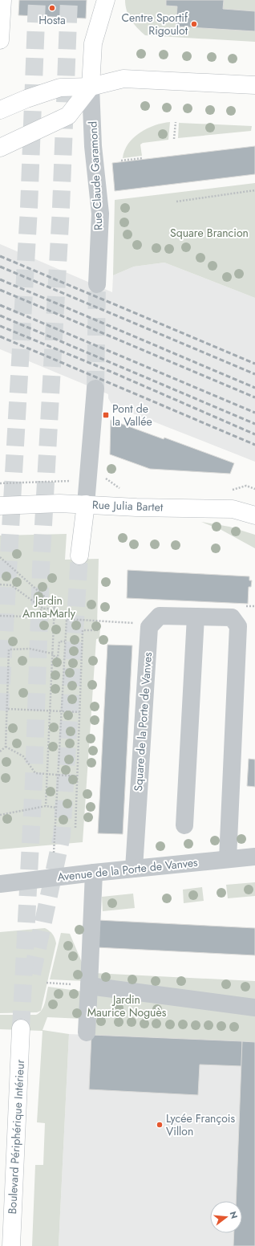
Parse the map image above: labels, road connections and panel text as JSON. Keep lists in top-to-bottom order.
{
  "streets": {
    "main road": ["Rue Julia Bartet", "Boulevard Périphérique Intérieur"],
    "street": ["Rue Claude Garamond", "Square de la Porte de Vanves", "Avenue de la Porte de Vanves"]
  },
  "crossings": [
    ["Square de la Porte de Vanves", "Avenue de la Porte de Vanves"]
  ],
  "parks": ["Square Brancion", "Jardin Anna-Marly", "Jardin Maurice Noguès"],
  "places": {
    "other": ["Hosta", "Centre Sportif Rigoulot", "Lycée François Villon"],
    "transit": ["Pont de la Vallée"]
  },
  "north": "right"
}
